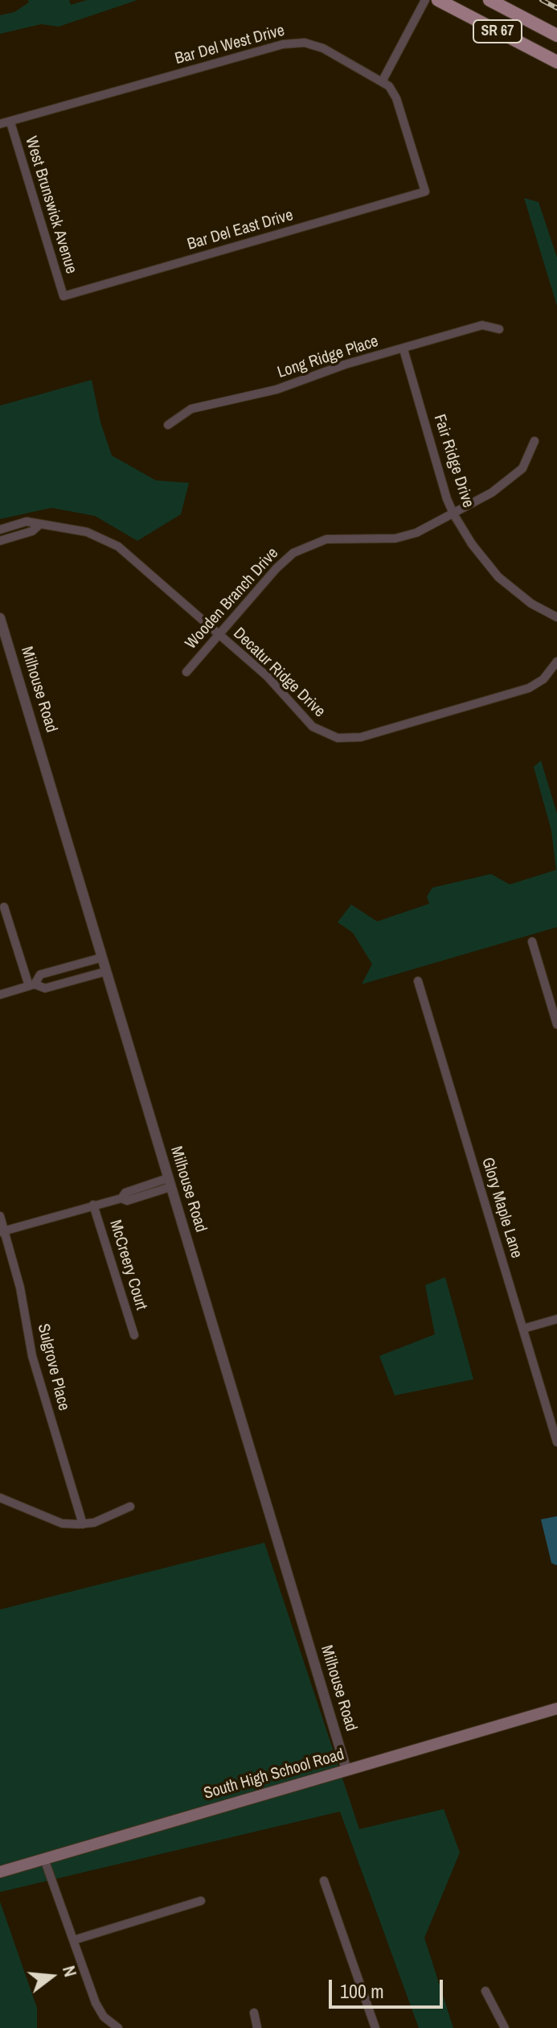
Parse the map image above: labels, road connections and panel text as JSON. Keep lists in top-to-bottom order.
{
  "streets": {
    "main road": ["SR 67", "South High School Road"],
    "street": [
      "Bar Del West Drive",
      "West Brunswick Avenue",
      "Bar Del East Drive",
      "Long Ridge Place",
      "Fair Ridge Drive",
      "Wooden Branch Drive",
      "Decatur Ridge Drive",
      "Milhouse Road",
      "Glory Maple Lane",
      "McCreery Court",
      "Sulgrove Place"
    ]
  },
  "crossings": [
    ["Bar Del West Drive", "West Brunswick Avenue"],
    ["Bar Del West Drive", "Bar Del East Drive"],
    ["West Brunswick Avenue", "Bar Del East Drive"],
    ["Long Ridge Place", "Fair Ridge Drive"],
    ["Fair Ridge Drive", "Wooden Branch Drive"],
    ["Wooden Branch Drive", "Decatur Ridge Drive"],
    ["Milhouse Road", "South High School Road"]
  ],
  "scale_bar": "100 m",
  "north": "right"
}
